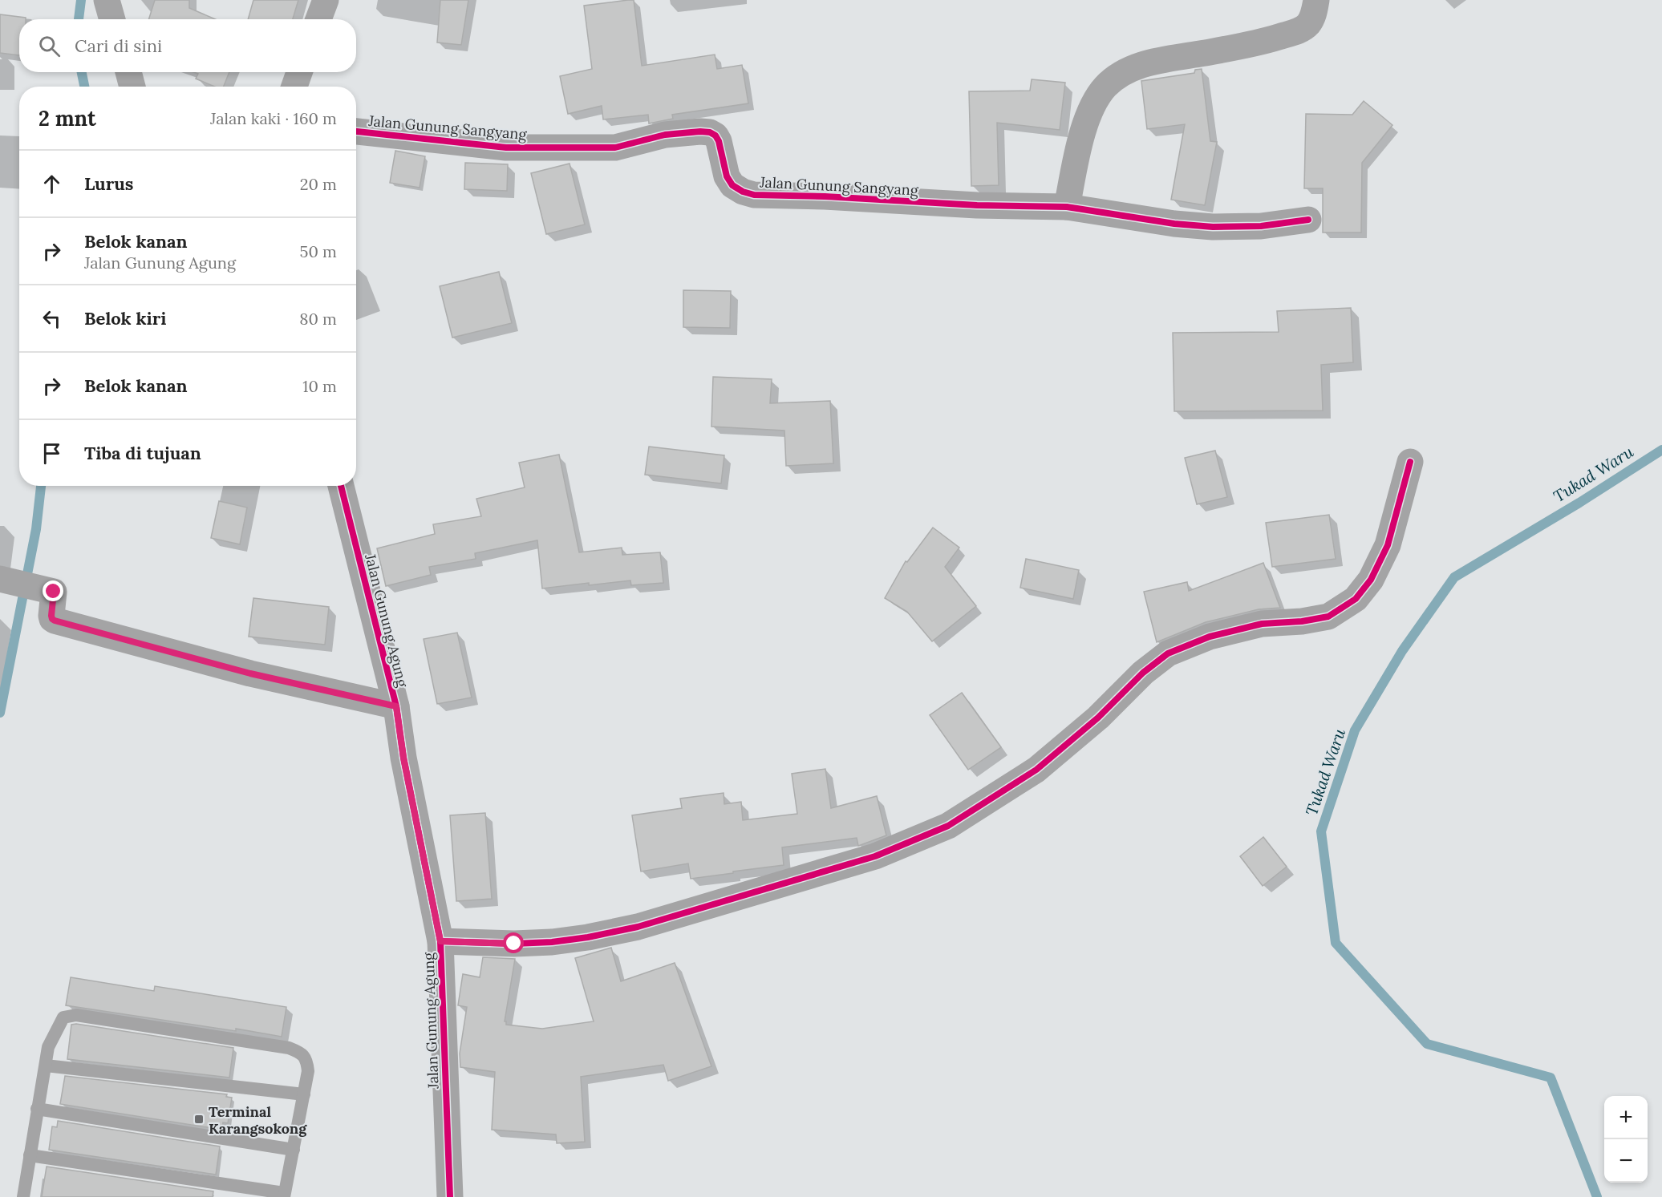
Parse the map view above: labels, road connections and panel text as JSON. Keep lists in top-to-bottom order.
{
  "streets": {
    "street": ["Jalan Gunung Sangyang", "Jalan Gunung Agung"]
  },
  "water": ["Tukad Waru"],
  "places": {
    "transit": ["Terminal Karangsokong"]
  },
  "page": {
    "search": "Cari di sini",
    "heading": ["2 mnt", "Jalan kaki · 160 m"],
    "list": [
      ["Lurus", "20 m"],
      ["Belok kanan", "Jalan Gunung Agung", "50 m"],
      ["Belok kiri", "80 m"],
      ["Belok kanan", "10 m"],
      "Tiba di tujuan"
    ],
    "map_buttons": ["+", "−"]
  }
}
